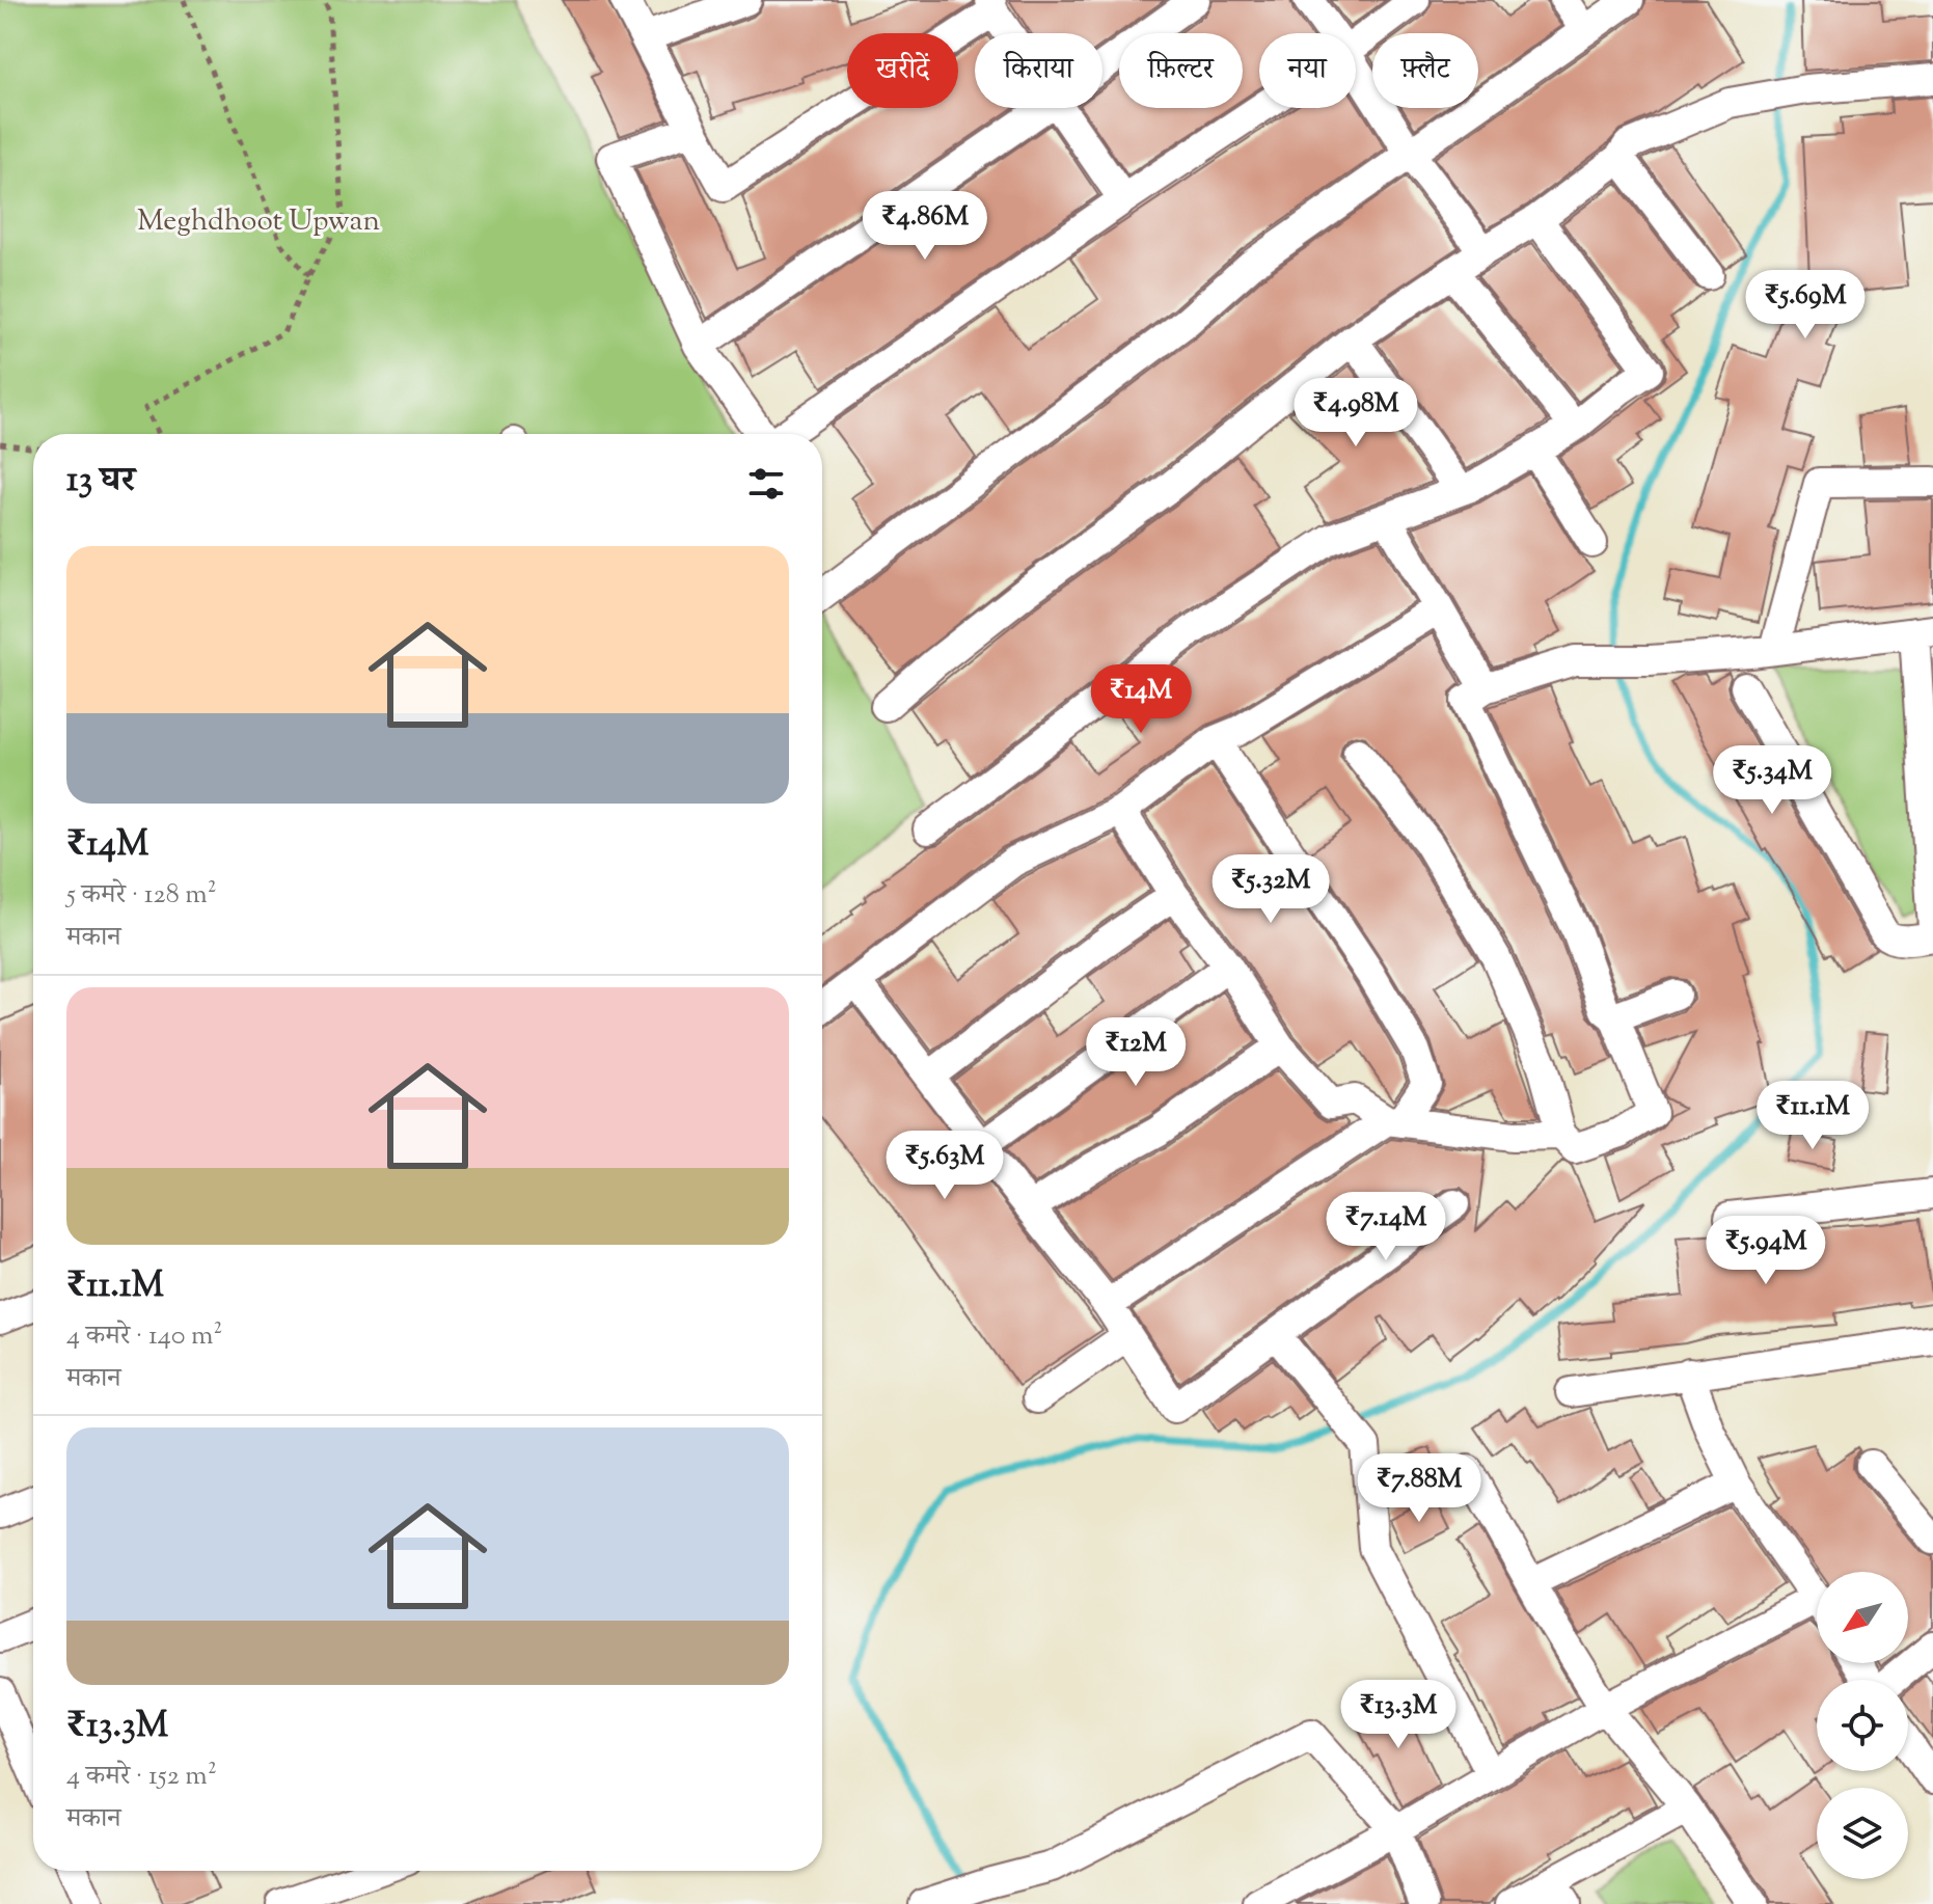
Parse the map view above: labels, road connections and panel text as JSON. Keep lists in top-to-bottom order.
{
  "parks": ["Meghdhoot Upwan"],
  "north": "bottom left",
  "page": {
    "chip": [
      "खरीदें",
      "किराया",
      "फ़िल्टर",
      "नया",
      "फ़्लैट"
    ],
    "price": [
      "₹4.86M",
      "₹5.69M",
      "₹4.98M",
      "₹14M",
      "₹5.34M",
      "₹5.32M",
      "₹12M",
      "₹11.1M",
      "₹5.63M",
      "₹7.14M",
      "₹5.94M",
      "₹7.88M",
      "₹13.3M"
    ],
    "heading": "13 घर",
    "list": [
      {
        "name": "₹14M",
        "note": "5 कमरे · 128 m² · मकान"
      },
      {
        "name": "₹11.1M",
        "note": "4 कमरे · 140 m² · मकान"
      },
      {
        "name": "₹13.3M",
        "note": "4 कमरे · 152 m² · मकान"
      }
    ]
  }
}
